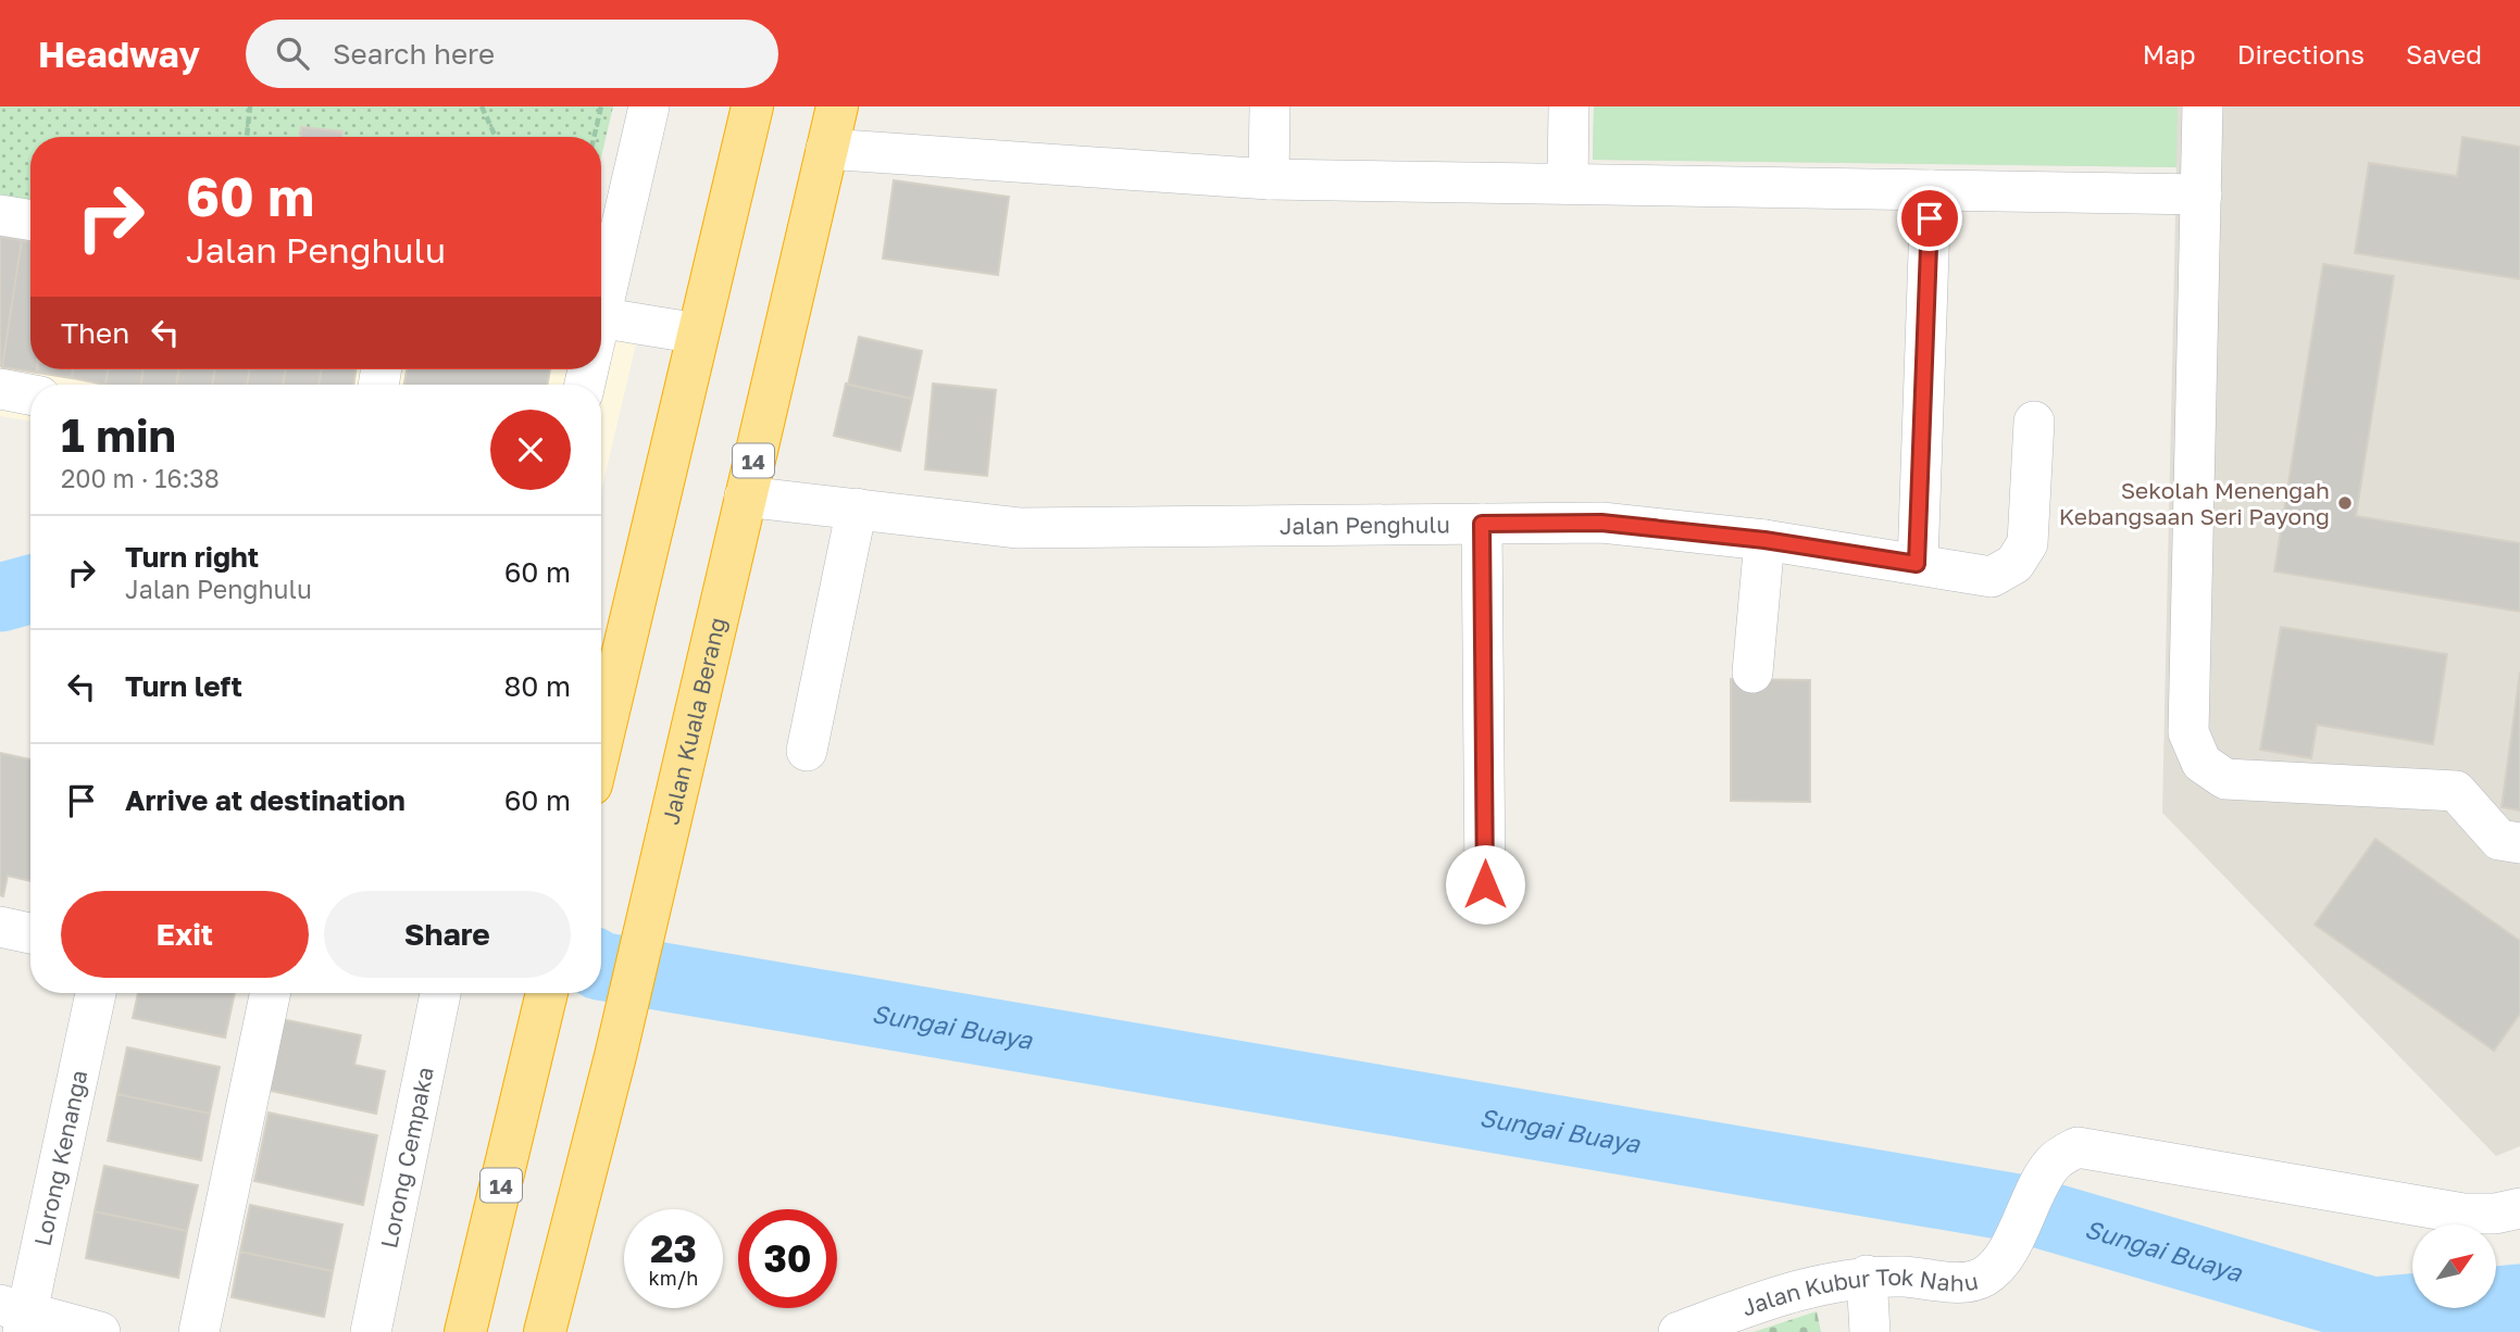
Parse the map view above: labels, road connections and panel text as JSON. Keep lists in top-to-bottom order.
{
  "streets": {
    "highway": ["14", "Jalan Kuala Berang"],
    "street": [
      "Jalan Penghulu",
      "Lorong Cempaka",
      "Lorong Kenanga",
      "Jalan Kubur Tok Nahu"
    ]
  },
  "crossings": [
    ["Jalan Penghulu", "Jalan Kuala Berang"]
  ],
  "water": ["Sungai Buaya"],
  "places": ["Sekolah Menengah Kebangsaan Seri Payong"],
  "north": "top right",
  "page": {
    "header": "Headway",
    "search": "Search here",
    "nav": ["Map", "Directions", "Saved"],
    "turn": ["60 m", "Jalan Penghulu"],
    "then": "Then",
    "heading": ["1 min", "200 m · 16:38"],
    "list": [
      {
        "name": "Turn right",
        "note": "Jalan Penghulu",
        "value": "60 m"
      },
      {
        "name": "Turn left",
        "value": "80 m"
      },
      {
        "name": "Arrive at destination",
        "value": "60 m"
      }
    ],
    "buttons": ["Exit", "Share"],
    "speed": "23 km/h",
    "limit": "30"
  }
}
